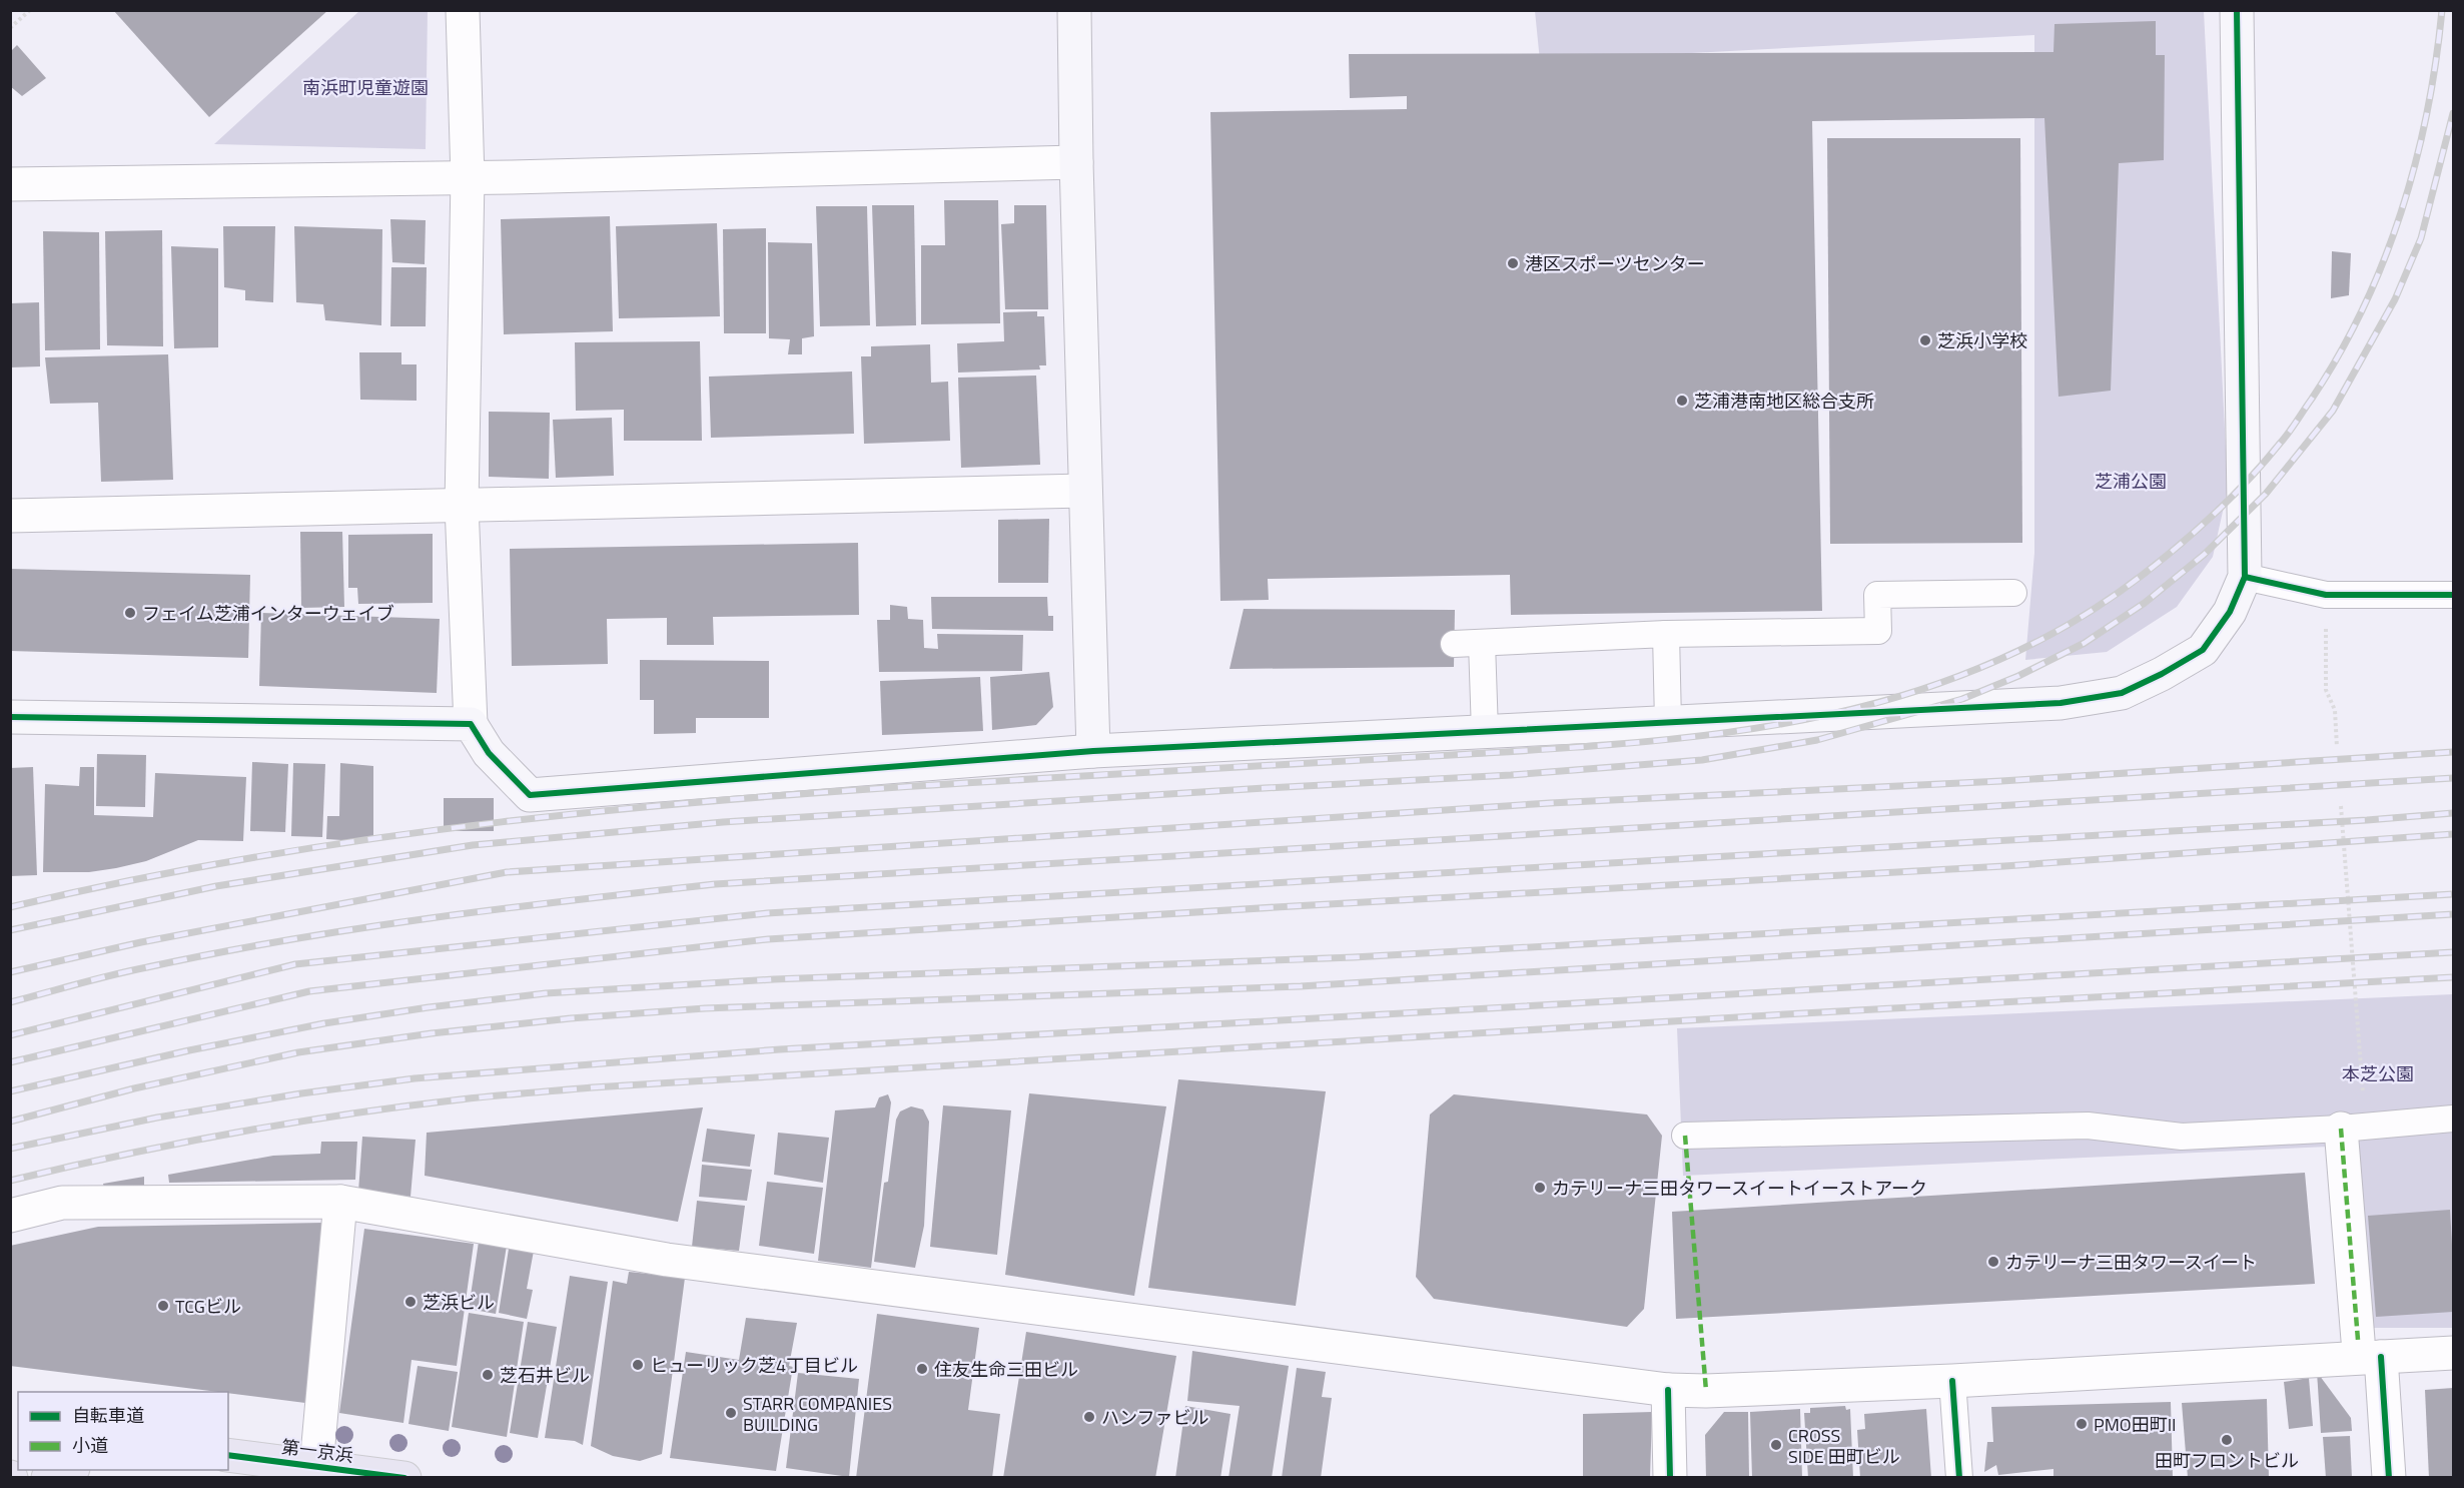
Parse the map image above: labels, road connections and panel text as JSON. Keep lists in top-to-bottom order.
{
  "streets": {
    "highway": ["第一京浜"]
  },
  "parks": ["南浜町児童遊園", "芝浦公園", "本芝公園"],
  "places": [
    "港区スポーツセンター",
    "芝浜小学校",
    "芝浦港南地区総合支所",
    "フェイム芝浦インターウェイブ",
    "カテリーナ三田タワースイートイーストアーク",
    "カテリーナ三田タワースイート",
    "芝浜ビル",
    "TCGビル",
    "ヒューリック芝4丁目ビル",
    "住友生命三田ビル",
    "芝石井ビル",
    "STARR COMPANIES BUILDING",
    "ハンファビル",
    "PMO田町II",
    "田町フロントビル",
    "CROSS SIDE 田町ビル"
  ],
  "legend": ["自転車道", "小道"]
}
